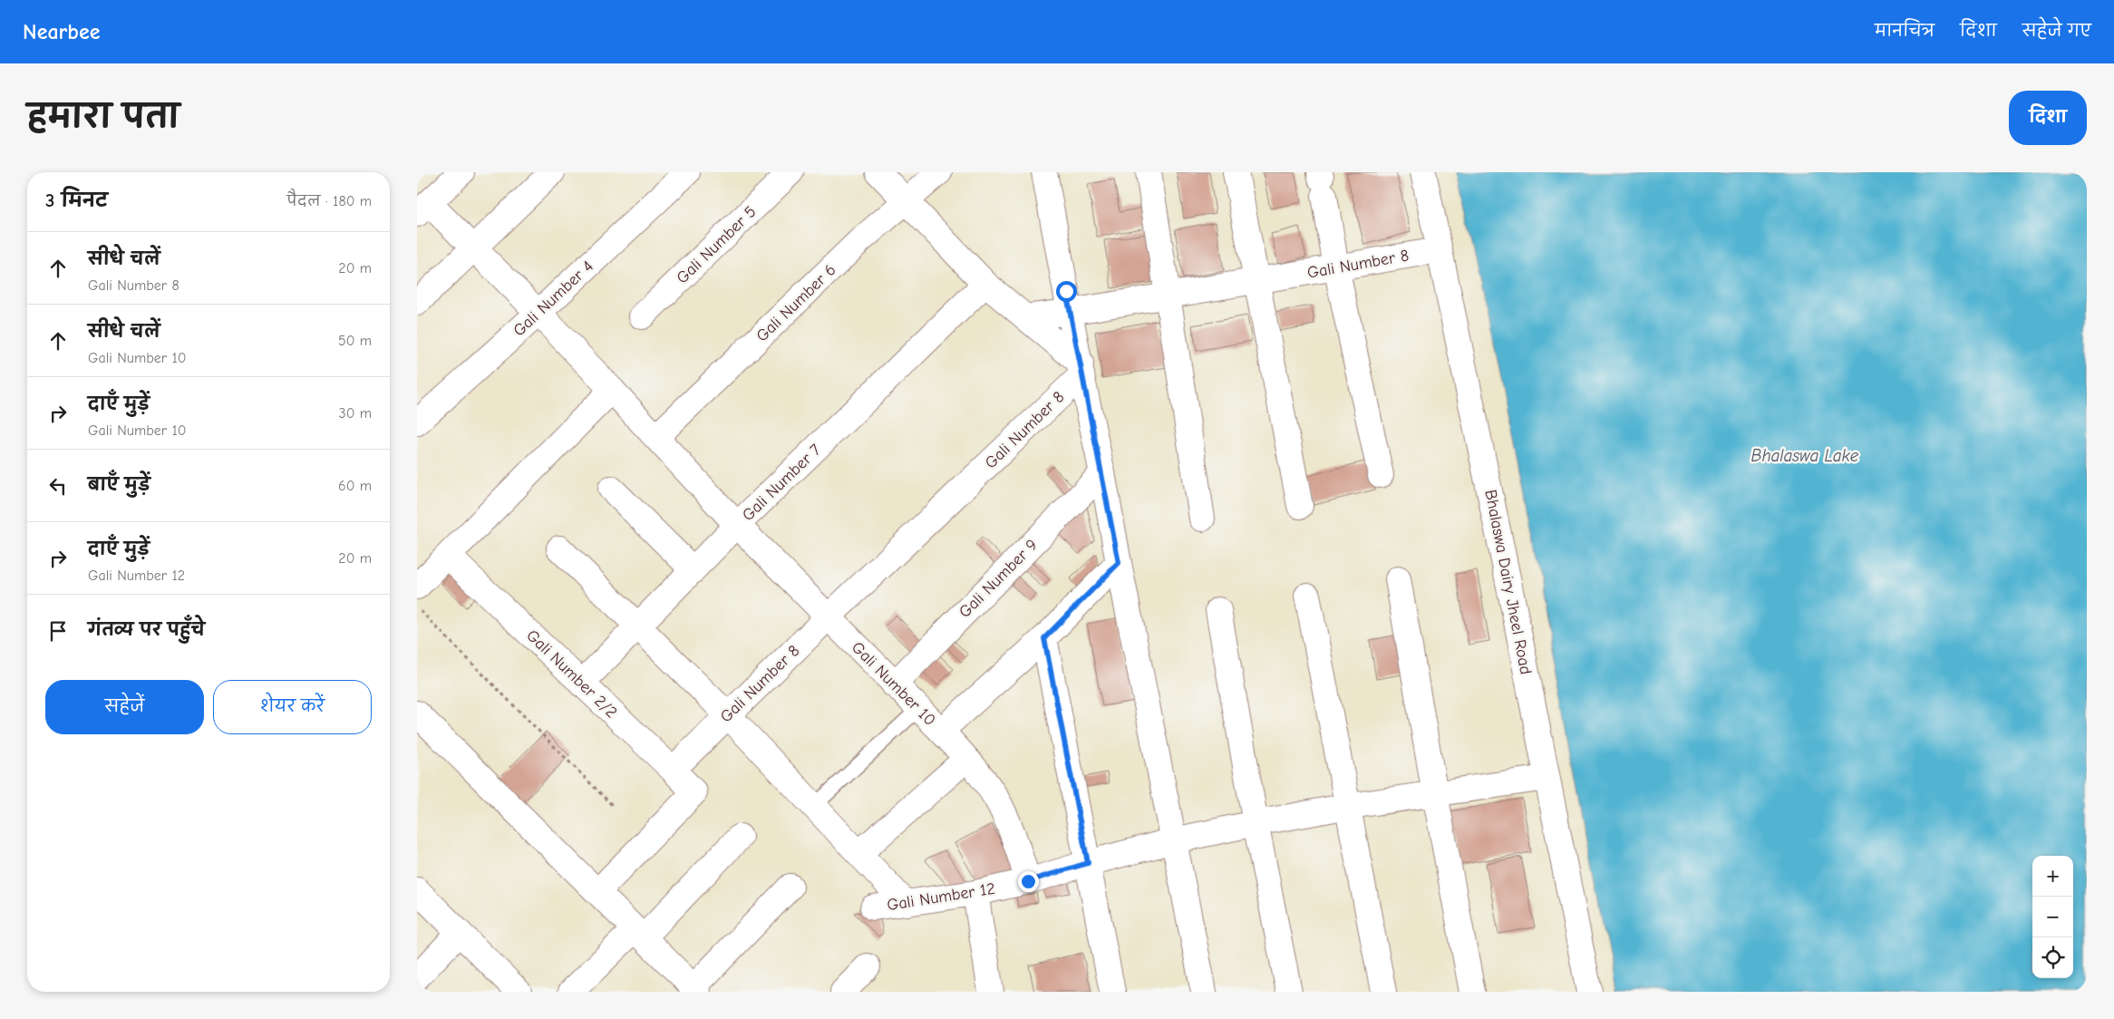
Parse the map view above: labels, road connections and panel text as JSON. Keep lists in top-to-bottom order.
{
  "streets": {
    "street": [
      "Gali Number 5",
      "Gali Number 8",
      "Gali Number 4",
      "Gali Number 6",
      "Gali Number 7",
      "Gali Number 9",
      "Bhalaswa Dairy Jheel Road",
      "Gali Number 2/2",
      "Gali Number 10",
      "Gali Number 12"
    ]
  },
  "crossings": [
    ["Gali Number 8", "Bhalaswa Dairy Jheel Road"],
    ["Gali Number 8", "Gali Number 2/2"],
    ["Gali Number 8", "Gali Number 10"],
    ["Gali Number 4", "Gali Number 10"],
    ["Gali Number 6", "Gali Number 10"],
    ["Gali Number 7", "Gali Number 2/2"],
    ["Gali Number 7", "Gali Number 10"],
    ["Gali Number 9", "Gali Number 10"],
    ["Bhalaswa Dairy Jheel Road", "Gali Number 12"]
  ],
  "water": ["Bhalaswa Lake"],
  "page": {
    "header": "Nearbee",
    "nav": ["मानचित्र", "दिशा", "सहेजे गए"],
    "title": "हमारा पता",
    "buttons": [
      "दिशा",
      ["सहेजें", "शेयर करें"]
    ],
    "heading": ["3 मिनट", "पैदल · 180 m"],
    "list": [
      ["सीधे चलें", "Gali Number 8", "20 m"],
      ["सीधे चलें", "Gali Number 10", "50 m"],
      ["दाएँ मुड़ें", "Gali Number 10", "30 m"],
      ["बाएँ मुड़ें", "60 m"],
      ["दाएँ मुड़ें", "Gali Number 12", "20 m"],
      "गंतव्य पर पहुँचे"
    ],
    "map_buttons": ["+", "−"]
  }
}
